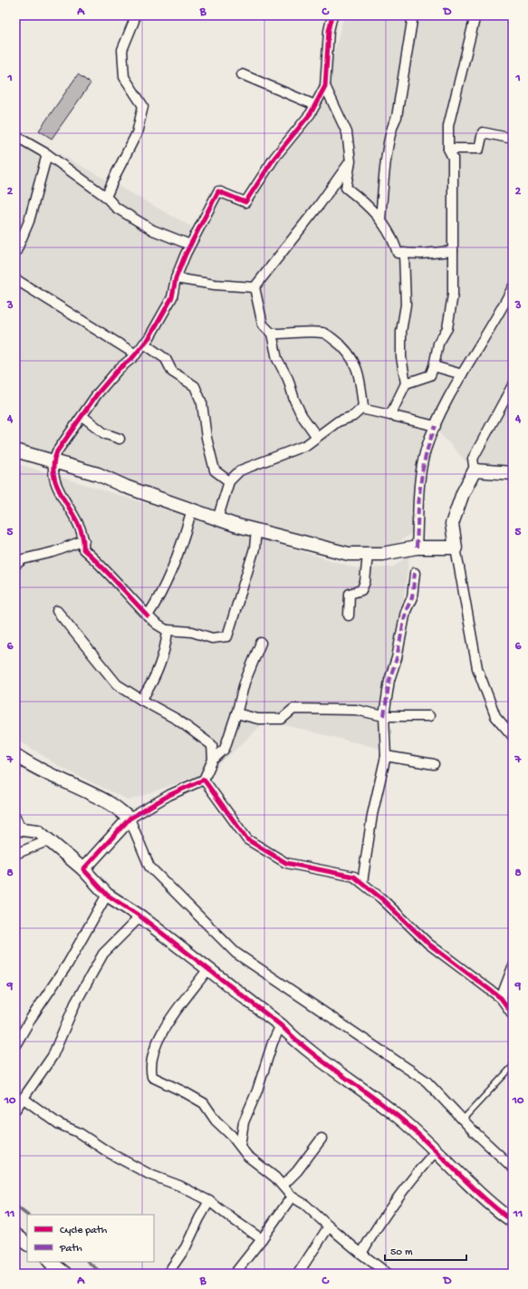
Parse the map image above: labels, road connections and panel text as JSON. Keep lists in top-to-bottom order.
{
  "legend": ["Cycle path", "Path"],
  "scale_bar": "50 m",
  "grid": {
    "columns": [
      "A",
      "B",
      "C",
      "D"
    ],
    "rows": [
      "1",
      "2",
      "3",
      "4",
      "5",
      "6",
      "7",
      "8",
      "9",
      "10",
      "11"
    ]
  }
}
